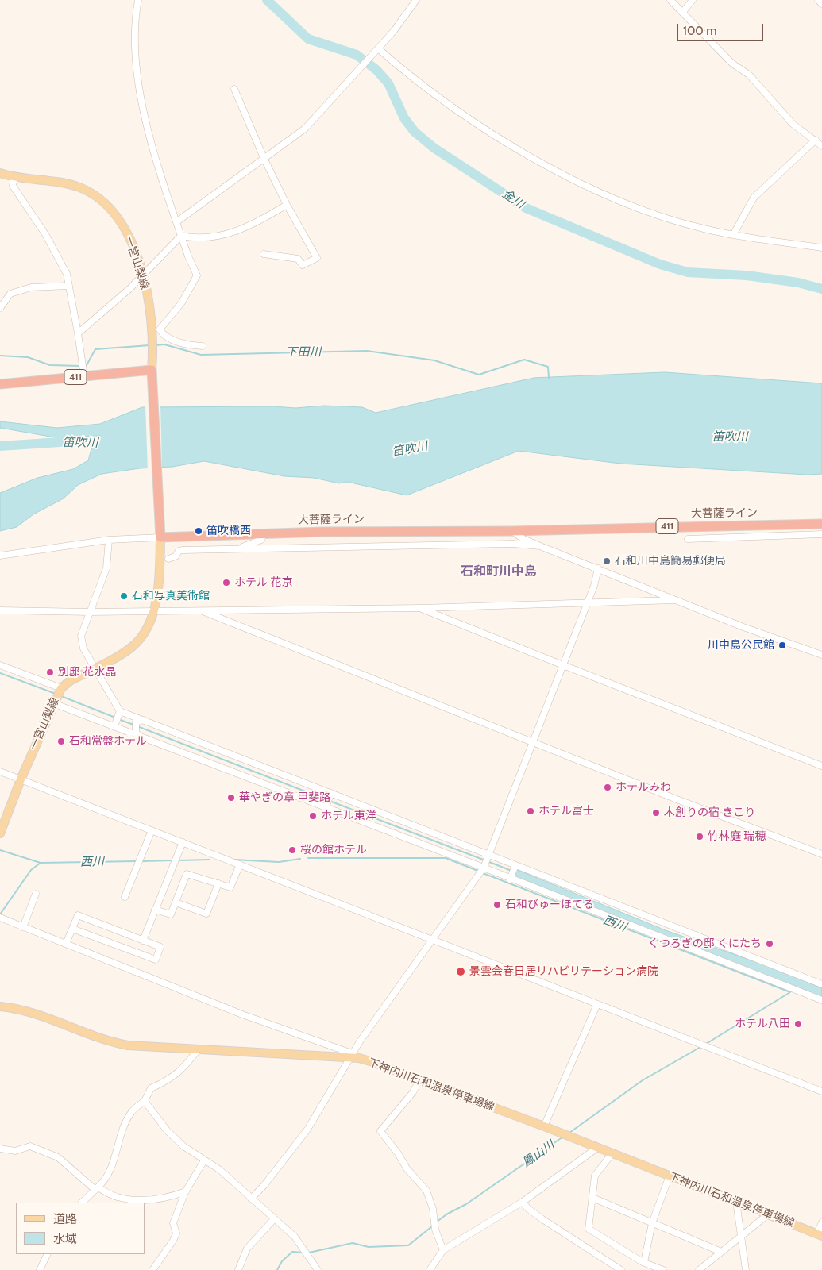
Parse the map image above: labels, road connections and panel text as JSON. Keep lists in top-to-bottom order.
{
  "streets": {
    "highway": ["411", "大菩薩ライン"],
    "main road": ["一宮山梨線", "下神内川石和温泉停車場線"]
  },
  "crossings": [
    ["一宮山梨線", "411"],
    ["一宮山梨線", "大菩薩ライン"]
  ],
  "districts": ["石和町川中島"],
  "water": [
    "金川",
    "下田川",
    "笛吹川",
    "西川",
    "鳳山川"
  ],
  "places": [
    "笛吹橋西",
    "石和川中島簡易郵便局",
    "ホテル 花京",
    "石和写真美術館",
    "川中島公民館",
    "別邸 花水晶",
    "石和常盤ホテル",
    "ホテルみわ",
    "華やぎの章 甲斐路",
    "ホテル富士",
    "木創りの宿 きこり",
    "ホテル東洋",
    "竹林庭 瑞穂",
    "桜の館ホテル",
    "石和びゅーほてる",
    "くつろぎの邸 くにたち",
    "景雲会春日居リハビリテーション病院",
    "ホテル八田"
  ],
  "legend": ["道路", "水域"],
  "scale_bar": "100 m"
}
